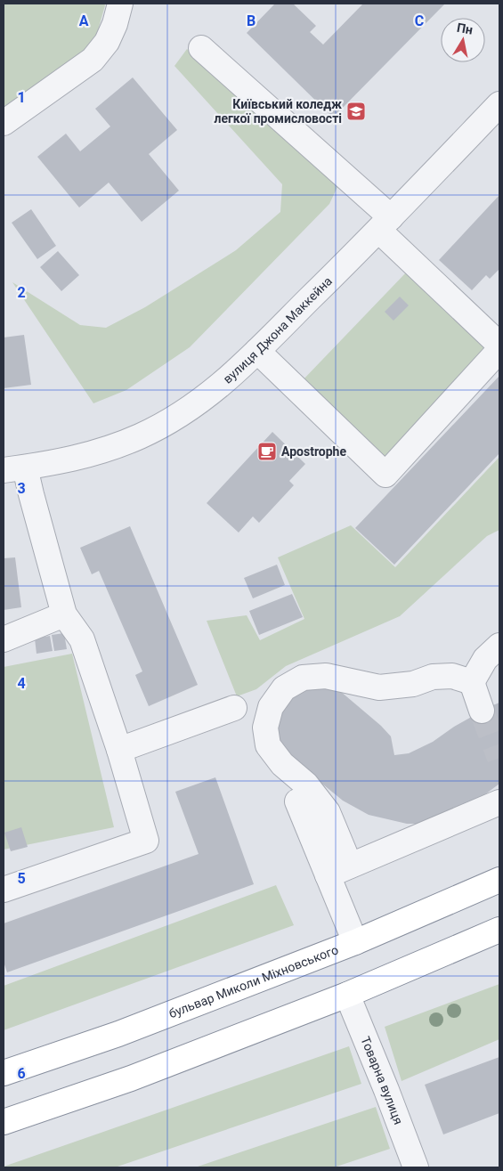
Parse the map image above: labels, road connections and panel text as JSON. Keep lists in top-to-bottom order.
{
  "streets": {
    "highway": ["бульвар Миколи Міхновського"],
    "street": ["вулиця Джона Маккейна", "Товарна вулиця"]
  },
  "places": {
    "school or university": ["Київський коледж легкої промисловості"],
    "cafe": ["Apostrophe"]
  },
  "north": "top",
  "grid": {
    "columns": ["A", "B", "C"],
    "rows": [
      "1",
      "2",
      "3",
      "4",
      "5",
      "6"
    ]
  }
}
